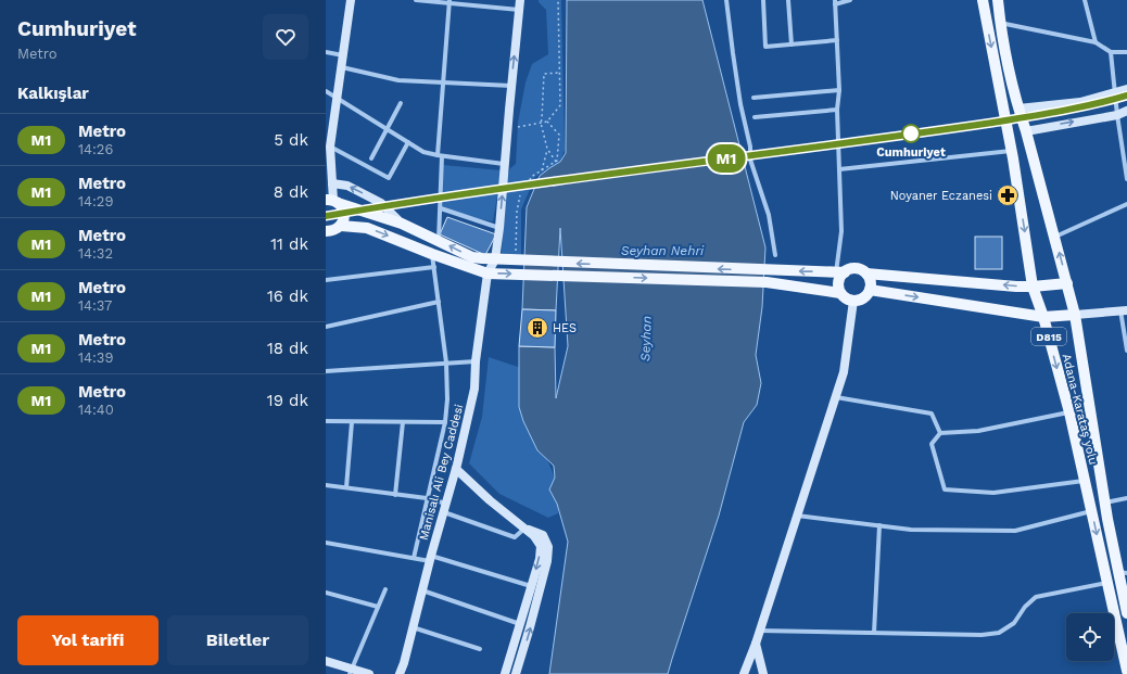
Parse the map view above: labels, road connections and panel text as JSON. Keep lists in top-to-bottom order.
{
  "streets": {
    "main road": ["D815", "Adana-Karataş yolu", "Manisalı Ali Bey Caddesi"]
  },
  "water": ["Seyhan Nehri", "Seyhan"],
  "places": {
    "other": ["Cumhuriyet"],
    "pharmacy": ["Noyaner Eczanesi"],
    "building": ["HES"]
  },
  "lines": ["metro line M1"],
  "page": {
    "heading": [
      ["Cumhuriyet", "Metro"],
      "Kalkışlar"
    ],
    "on_map": "M1",
    "list": [
      {
        "mark": "M1",
        "name": "Metro",
        "note": "14:26",
        "value": "5 dk"
      },
      {
        "mark": "M1",
        "name": "Metro",
        "note": "14:29",
        "value": "8 dk"
      },
      {
        "mark": "M1",
        "name": "Metro",
        "note": "14:32",
        "value": "11 dk"
      },
      {
        "mark": "M1",
        "name": "Metro",
        "note": "14:37",
        "value": "16 dk"
      },
      {
        "mark": "M1",
        "name": "Metro",
        "note": "14:39",
        "value": "18 dk"
      },
      {
        "mark": "M1",
        "name": "Metro",
        "note": "14:40",
        "value": "19 dk"
      }
    ],
    "buttons": ["Yol tarifi", "Biletler"]
  }
}
